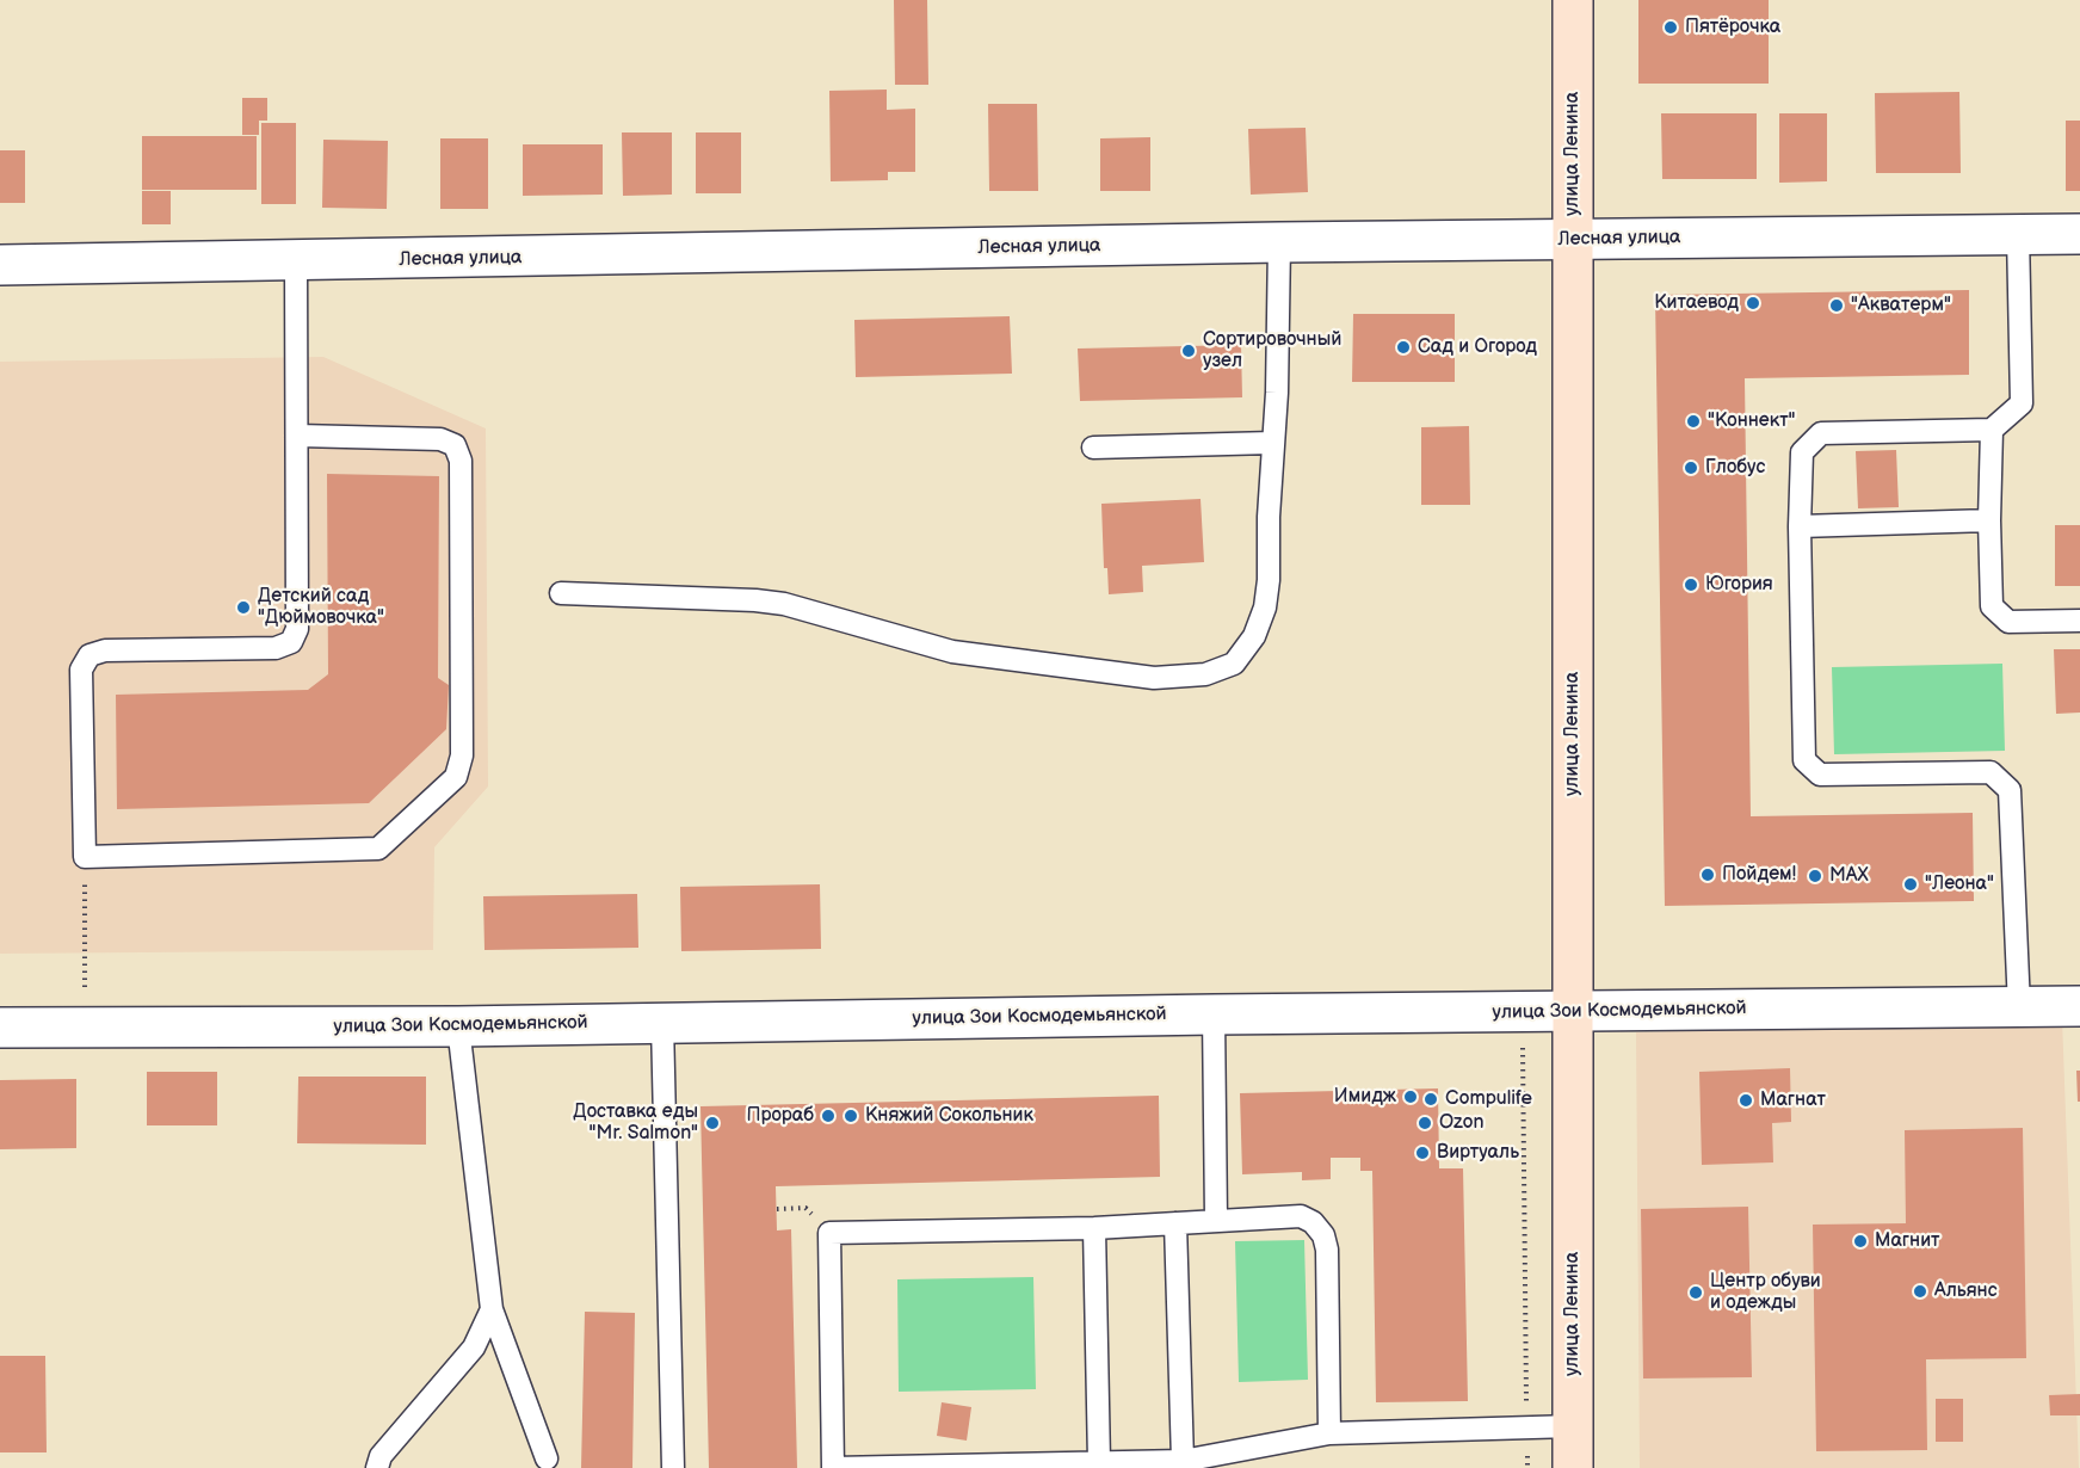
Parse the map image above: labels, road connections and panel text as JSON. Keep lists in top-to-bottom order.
{
  "streets": {
    "main road": ["улица Ленина"],
    "street": ["Лесная улица", "улица Зои Космодемьянской"]
  },
  "crossings": [
    ["улица Ленина", "Лесная улица"],
    ["улица Ленина", "улица Зои Космодемьянской"]
  ],
  "places": [
    "Пятёрочка",
    "Китаевод",
    "\"Акватерм\"",
    "Сад и Огород",
    "Сортировочный узел",
    "\"Коннект\"",
    "Глобус",
    "Югория",
    "Детский сад \"Дюймовочка\"",
    "Пойдем!",
    "MAX",
    "\"Леона\"",
    "Имидж",
    "Compulife",
    "Магнат",
    "Прораб",
    "Княжий Сокольник",
    "Доставка еды \"Mr. Salmon\"",
    "Ozon",
    "Виртуаль",
    "Магнит",
    "Альянс",
    "Центр обуви и одежды"
  ]
}
